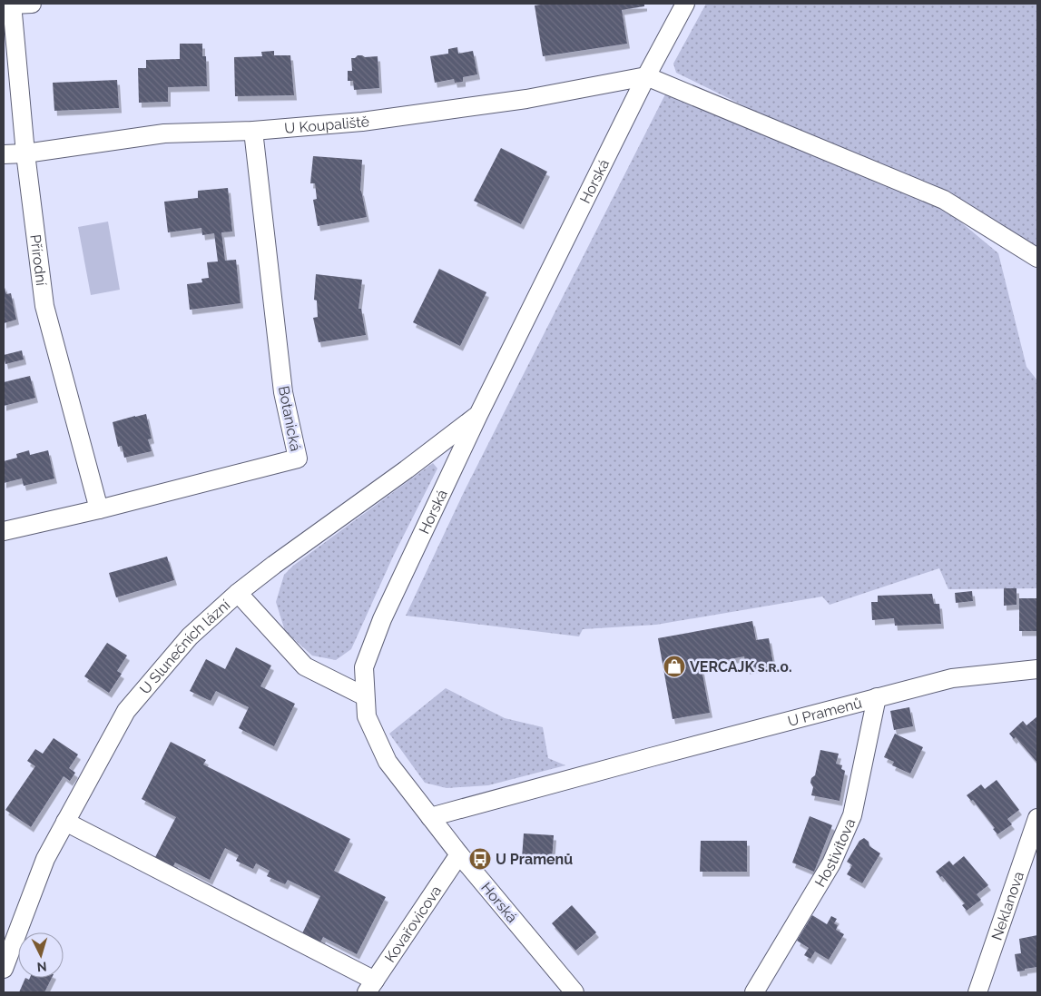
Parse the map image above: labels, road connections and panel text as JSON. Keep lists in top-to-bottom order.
{
  "streets": {
    "street": [
      "U Koupaliště",
      "Horská",
      "Přírodní",
      "Botanická",
      "U Slunečních lázní",
      "U Pramenů",
      "Hostivítova",
      "Neklanova",
      "Kovařovicova"
    ]
  },
  "crossings": [
    ["U Koupaliště", "Horská"],
    ["U Koupaliště", "Přírodní"],
    ["U Koupaliště", "Botanická"],
    ["Horská", "U Slunečních lázní"],
    ["Horská", "U Pramenů"],
    ["Horská", "Kovařovicova"],
    ["Přírodní", "Botanická"],
    ["U Pramenů", "Hostivítova"]
  ],
  "places": {
    "shop": ["VERCAJK s.ʀ.ᴏ."],
    "bus stop": ["U Pramenů"]
  },
  "north": "bottom"
}
